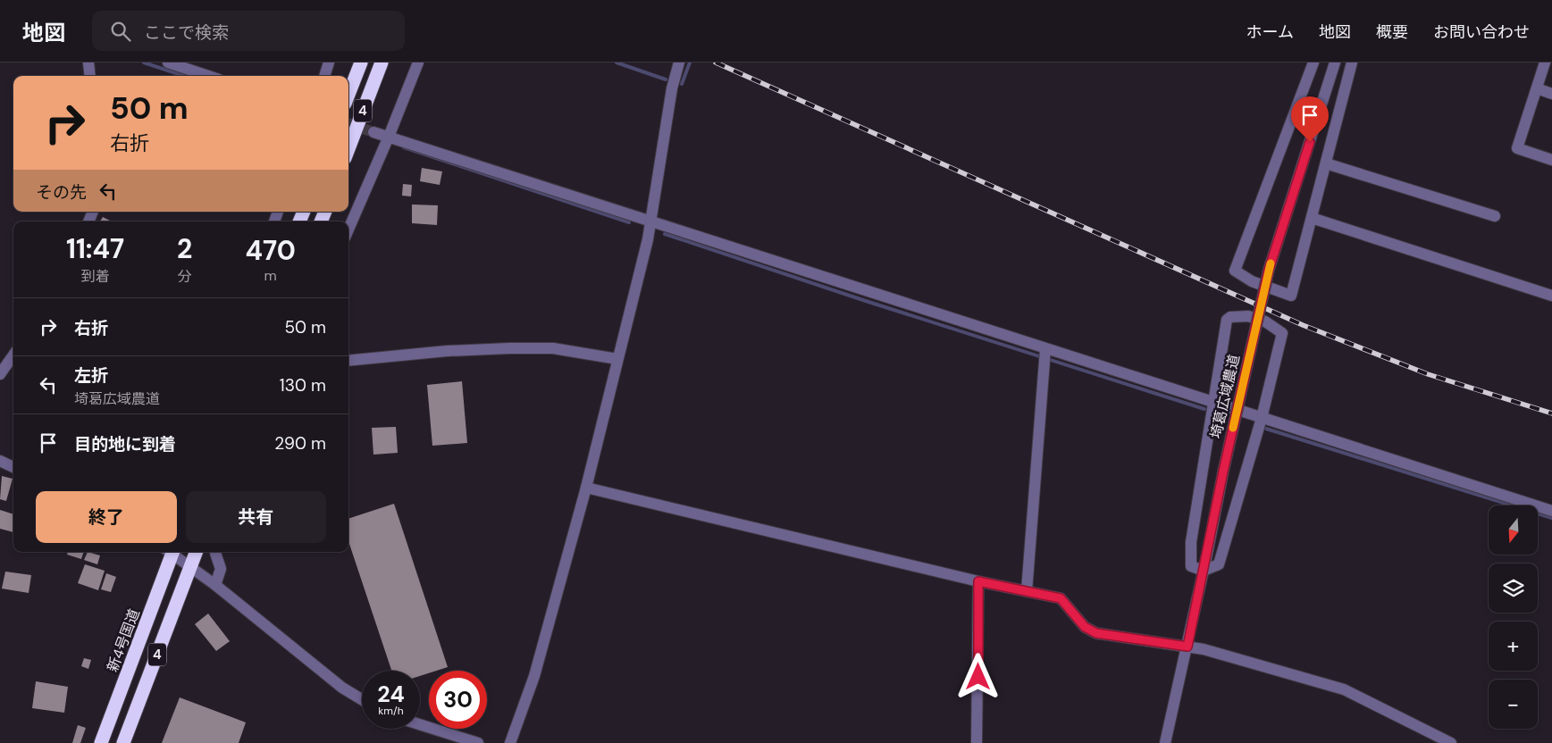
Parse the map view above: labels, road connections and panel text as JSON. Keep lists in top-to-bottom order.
{
  "streets": {
    "highway": ["4", "新4号国道"],
    "street": ["埼葛広域農道"]
  },
  "north": "bottom",
  "page": {
    "header": "地図",
    "search": "ここで検索",
    "nav": [
      "ホーム",
      "地図",
      "概要",
      "お問い合わせ"
    ],
    "turn": ["50 m", "右折"],
    "then": "その先",
    "eta": [
      "11:47",
      "到着",
      "2",
      "分",
      "470",
      "m"
    ],
    "list": [
      {
        "name": "右折",
        "value": "50 m"
      },
      {
        "name": "左折",
        "note": "埼葛広域農道",
        "value": "130 m"
      },
      {
        "name": "目的地に到着",
        "value": "290 m"
      }
    ],
    "buttons": ["終了", "共有"],
    "map_buttons": ["+", "−"],
    "speed": "24 km/h",
    "limit": "30"
  }
}
